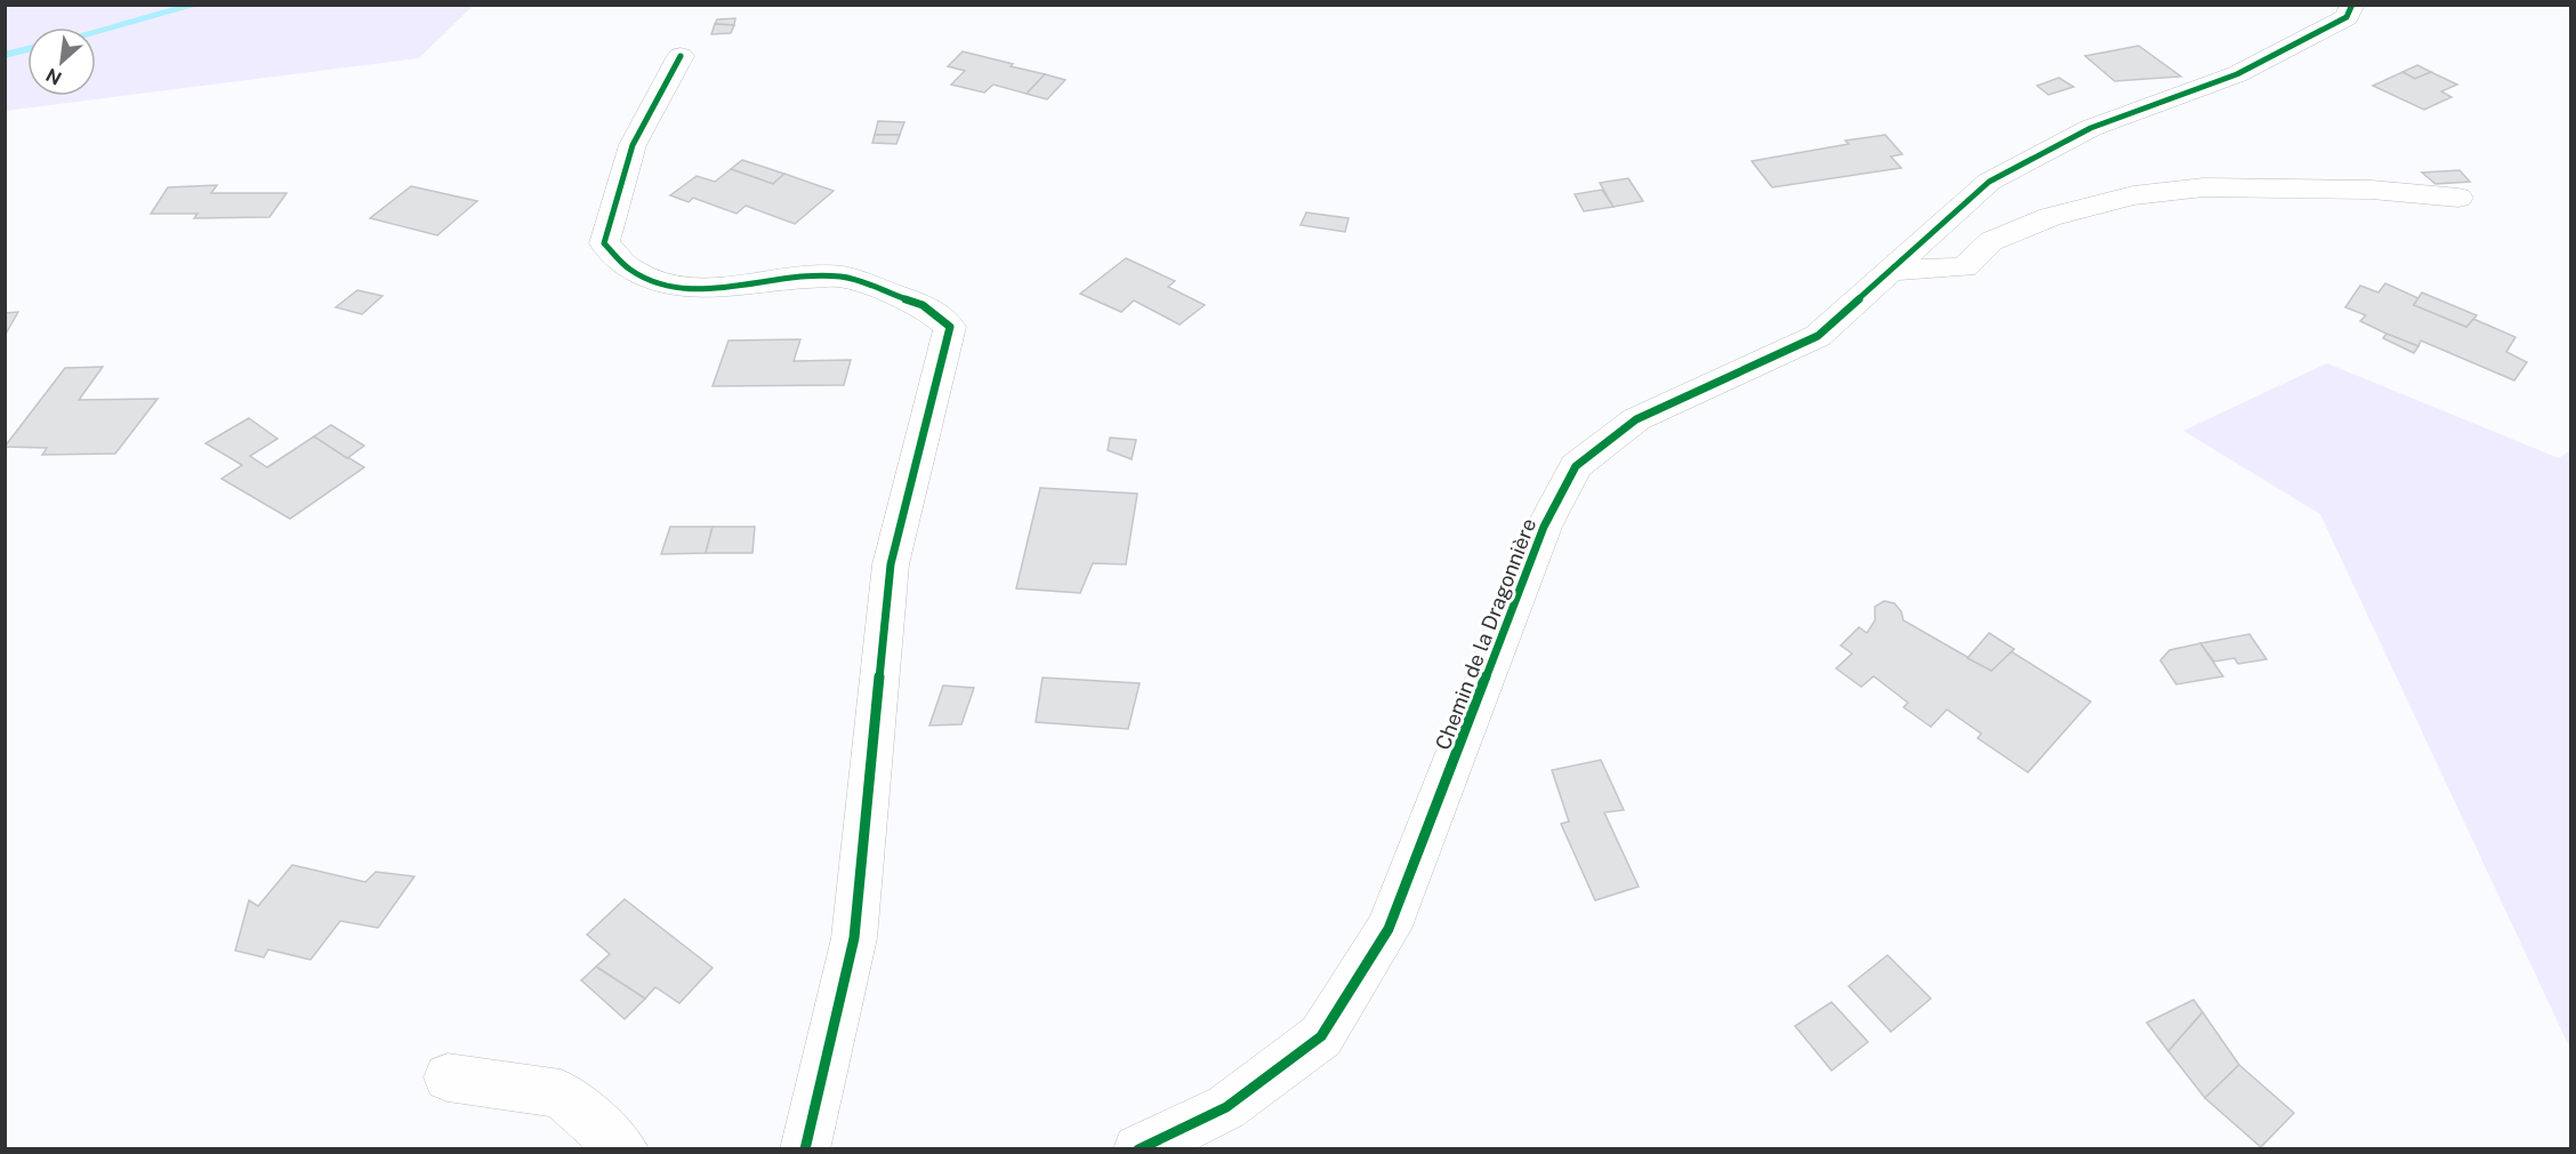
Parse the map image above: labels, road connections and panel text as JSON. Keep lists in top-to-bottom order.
{
  "streets": {
    "street": ["Chemin de la Dragonnière"]
  },
  "north": "bottom left"
}
